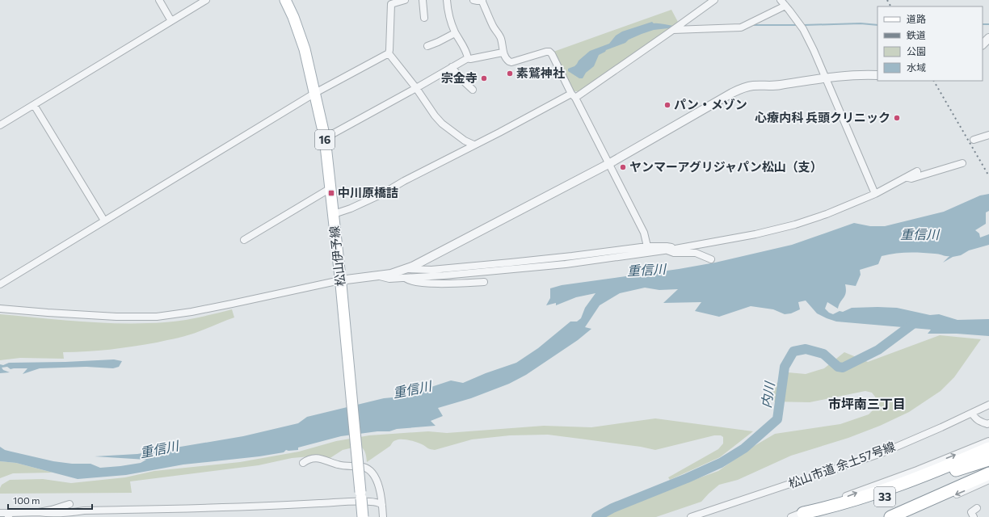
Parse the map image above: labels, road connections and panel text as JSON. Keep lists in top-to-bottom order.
{
  "streets": {
    "highway": ["33"],
    "main road": ["16", "松山伊予線"],
    "street": ["松山市道 余土57号線"]
  },
  "districts": ["市坪南三丁目"],
  "water": ["重信川", "内川"],
  "places": {
    "other": [
      "素鷲神社",
      "宗金寺",
      "パン・メゾン",
      "心療内科 兵頭クリニック",
      "ヤンマーアグリジャパン松山（支）"
    ],
    "transit": ["中川原橋詰"]
  },
  "legend": [
    "道路",
    "鉄道",
    "公園",
    "水域"
  ],
  "scale_bar": "100 m"
}
